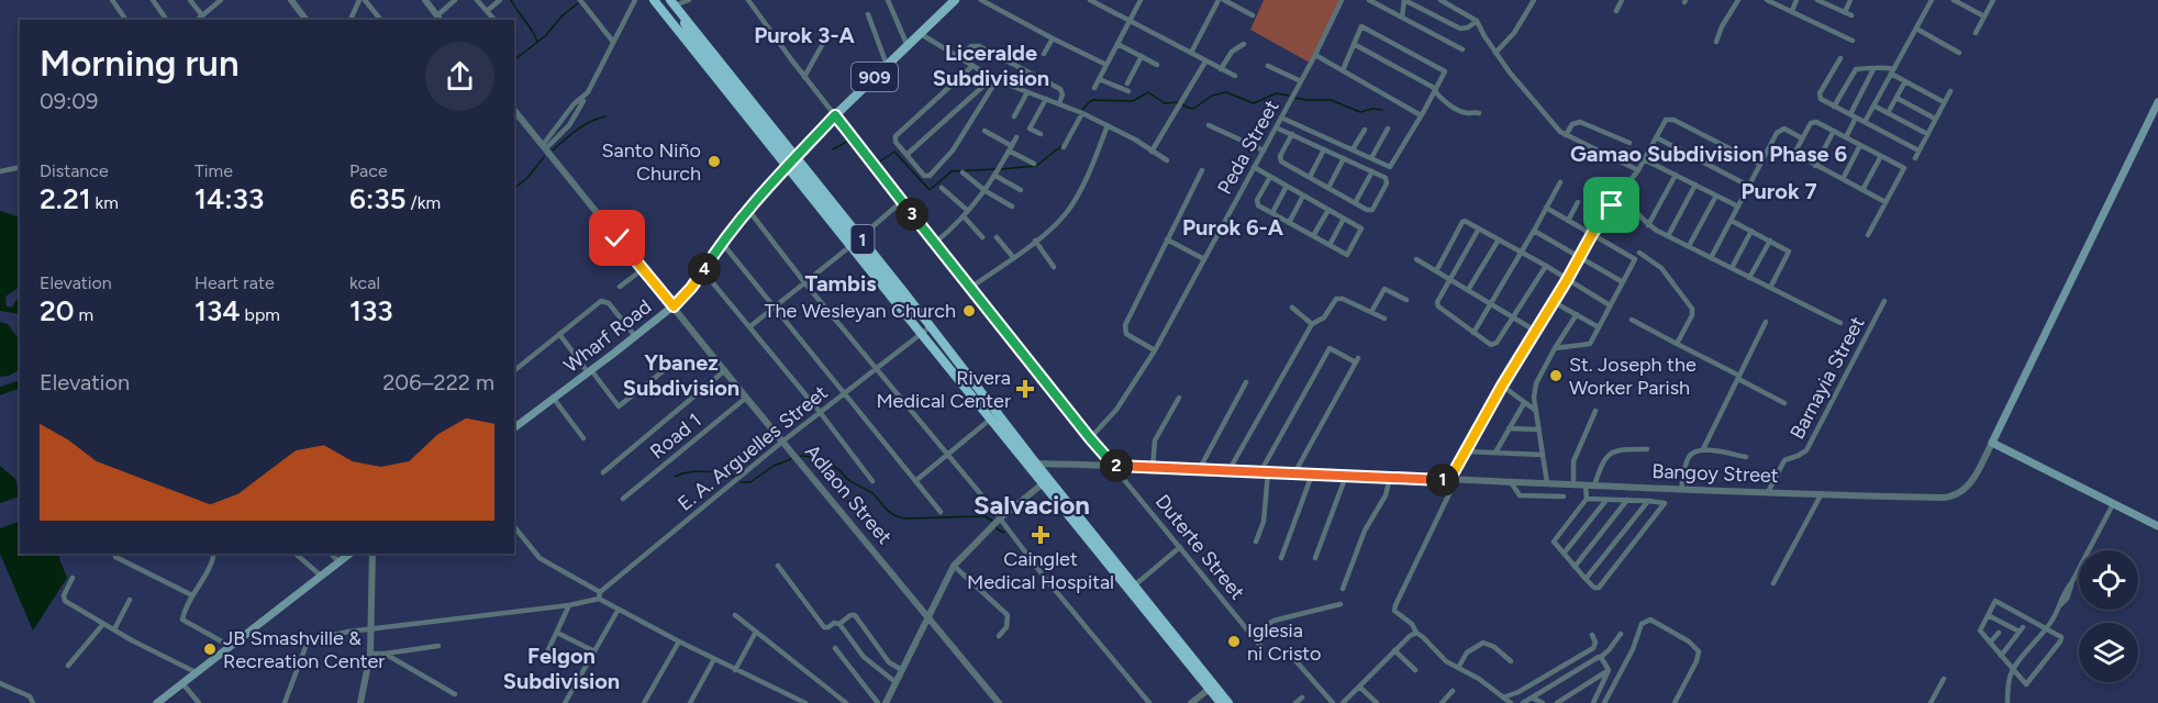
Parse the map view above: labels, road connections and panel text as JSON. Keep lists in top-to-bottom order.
{
  "streets": {
    "highway": ["1"],
    "main road": ["909", "Wharf Road", "Bangoy Street"],
    "street": [
      "Peda Street",
      "Barnayia Street",
      "Road 1",
      "E. A. Arguelles Street",
      "Adlaon Street",
      "Duterte Street"
    ]
  },
  "crossings": [
    ["909", "1"],
    ["909", "Wharf Road"],
    ["909", "Duterte Street"],
    ["Peda Street", "Duterte Street"],
    ["1", "Wharf Road"],
    ["1", "E. A. Arguelles Street"],
    ["1", "Bangoy Street"],
    ["Wharf Road", "Adlaon Street"],
    ["Barnayia Street", "Bangoy Street"],
    ["Road 1", "Adlaon Street"],
    ["E. A. Arguelles Street", "Adlaon Street"],
    ["Bangoy Street", "Duterte Street"]
  ],
  "districts": [
    "Purok 3-A",
    "Liceralde Subdivision",
    "Gamao Subdivision Phase 6",
    "Purok 7",
    "Purok 6-A",
    "Tambis",
    "Ybanez Subdivision",
    "Salvacion",
    "Felgon Subdivision"
  ],
  "places": {
    "other": [
      "Santo Niño Church",
      "The Wesleyan Church",
      "St. Joseph the Worker Parish",
      "Iglesia ni Cristo",
      "JB Smashville & Recreation Center"
    ],
    "health": ["Rivera Medical Center", "Cainglet Medical Hospital"]
  },
  "page": {
    "heading": ["Morning run", "09:09"],
    "stats": [
      ["Distance", "2.21 km"],
      ["Time", "14:33"],
      ["Pace", "6:35 /km"],
      ["Elevation", "20 m"],
      ["Heart rate", "134 bpm"],
      ["kcal", "133"]
    ],
    "pins": [
      "3",
      "4",
      "2",
      "1"
    ],
    "chart": ["Elevation", "206–222 m"]
  }
}
